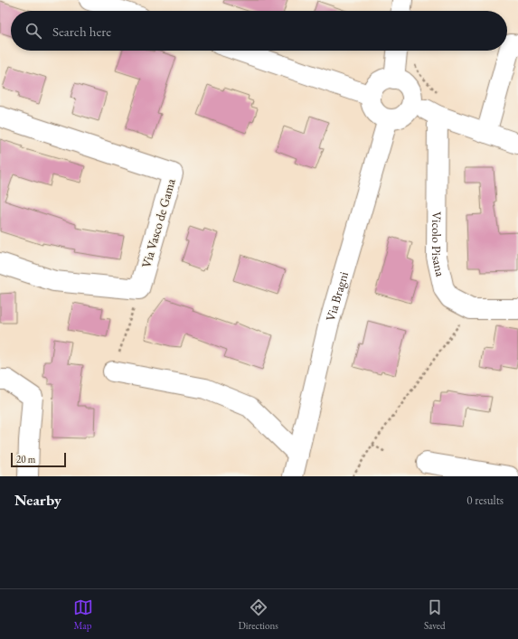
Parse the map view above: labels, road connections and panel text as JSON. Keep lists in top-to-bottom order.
{
  "streets": {
    "street": ["Via Vasco de Gama", "Vicolo Pisana", "Via Bragni"]
  },
  "scale_bar": "20 m",
  "page": {
    "search": "Search here",
    "scale": "20 m",
    "heading": ["Nearby", "0 results"],
    "nav": ["Map", "Directions", "Saved"]
  }
}
